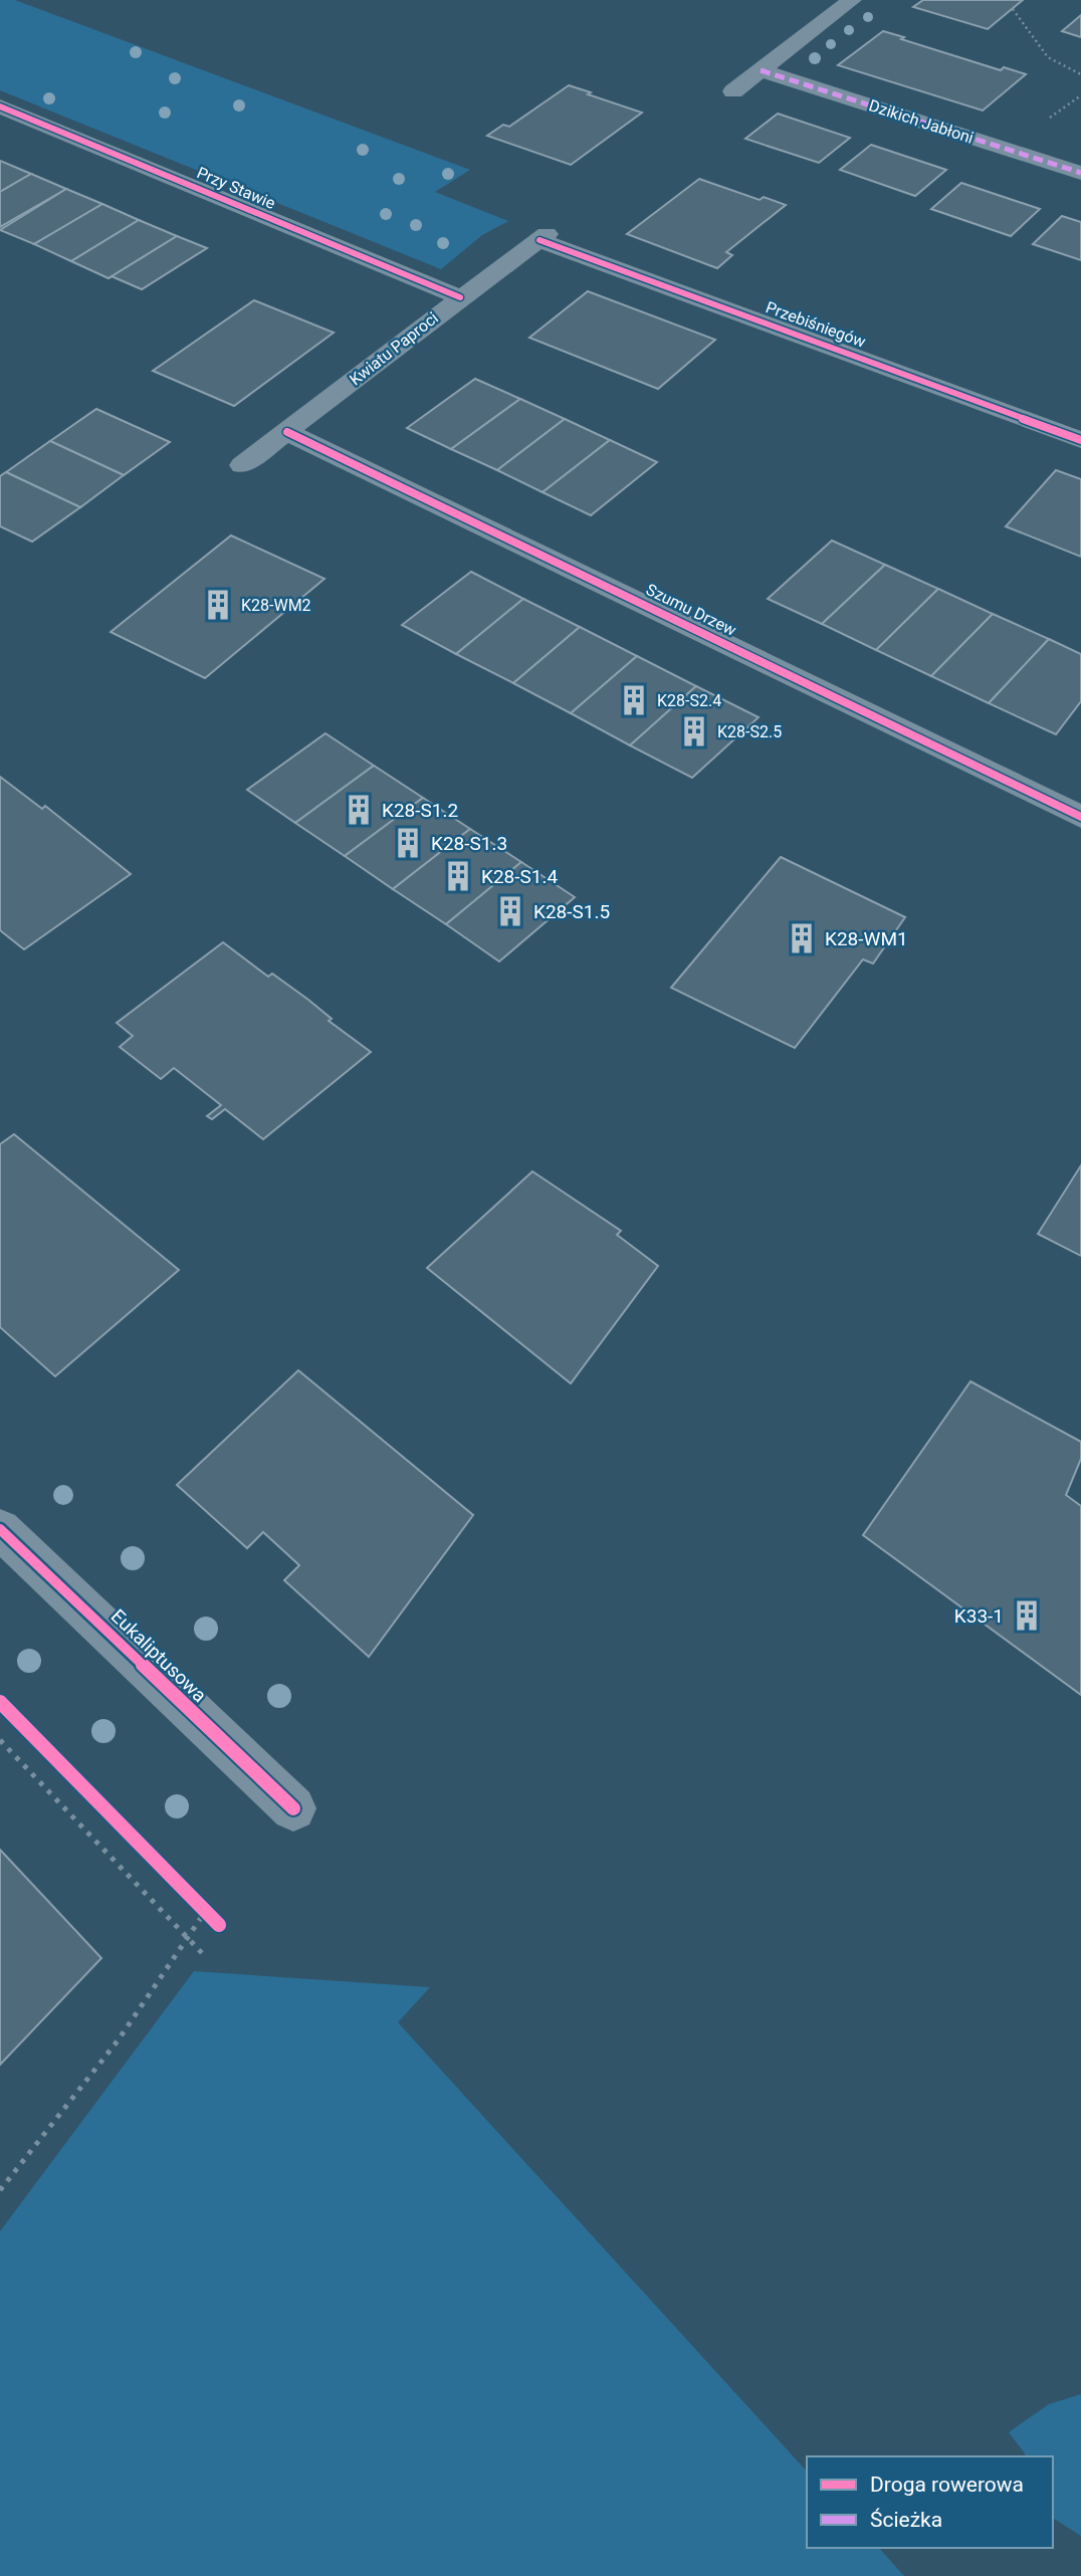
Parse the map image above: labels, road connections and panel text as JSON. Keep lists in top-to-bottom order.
{
  "streets": {
    "street": [
      "Dzikich Jabłoni",
      "Przy Stawie",
      "Przebiśniegów",
      "Kwiatu Paproci",
      "Szumu Drzew",
      "Eukaliptusowa"
    ]
  },
  "crossings": [
    ["Przy Stawie", "Kwiatu Paproci"],
    ["Przebiśniegów", "Kwiatu Paproci"],
    ["Kwiatu Paproci", "Szumu Drzew"]
  ],
  "places": {
    "building": [
      "K28-WM2",
      "K28-S2.4",
      "K28-S2.5",
      "K28-S1.2",
      "K28-S1.3",
      "K28-S1.4",
      "K28-S1.5",
      "K28-WM1",
      "K33-1"
    ]
  },
  "legend": ["Droga rowerowa", "Ścieżka"]
}
